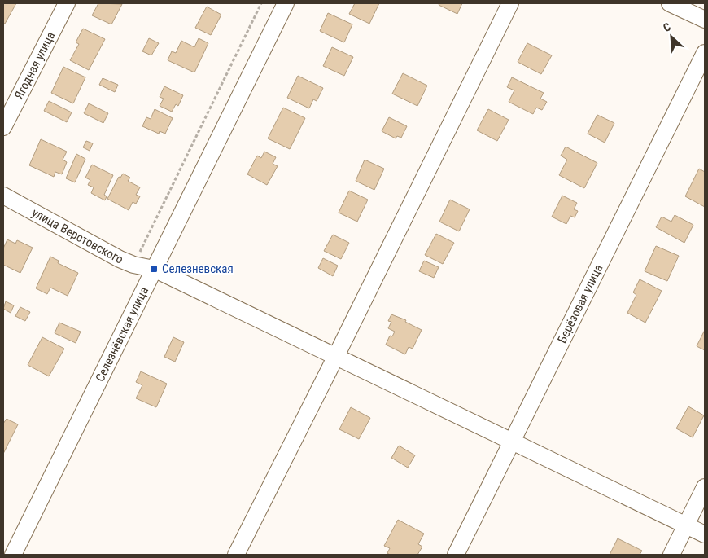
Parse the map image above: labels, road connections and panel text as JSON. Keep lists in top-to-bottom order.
{
  "streets": {
    "street": [
      "Ягодная улица",
      "улица Верстовского",
      "Берёзовая улица",
      "Селезнёвская улица"
    ]
  },
  "crossings": [
    ["улица Верстовского", "Берёзовая улица"],
    ["улица Верстовского", "Селезнёвская улица"]
  ],
  "places": {
    "transit": ["Селезневская"]
  },
  "north": "top left"
}
